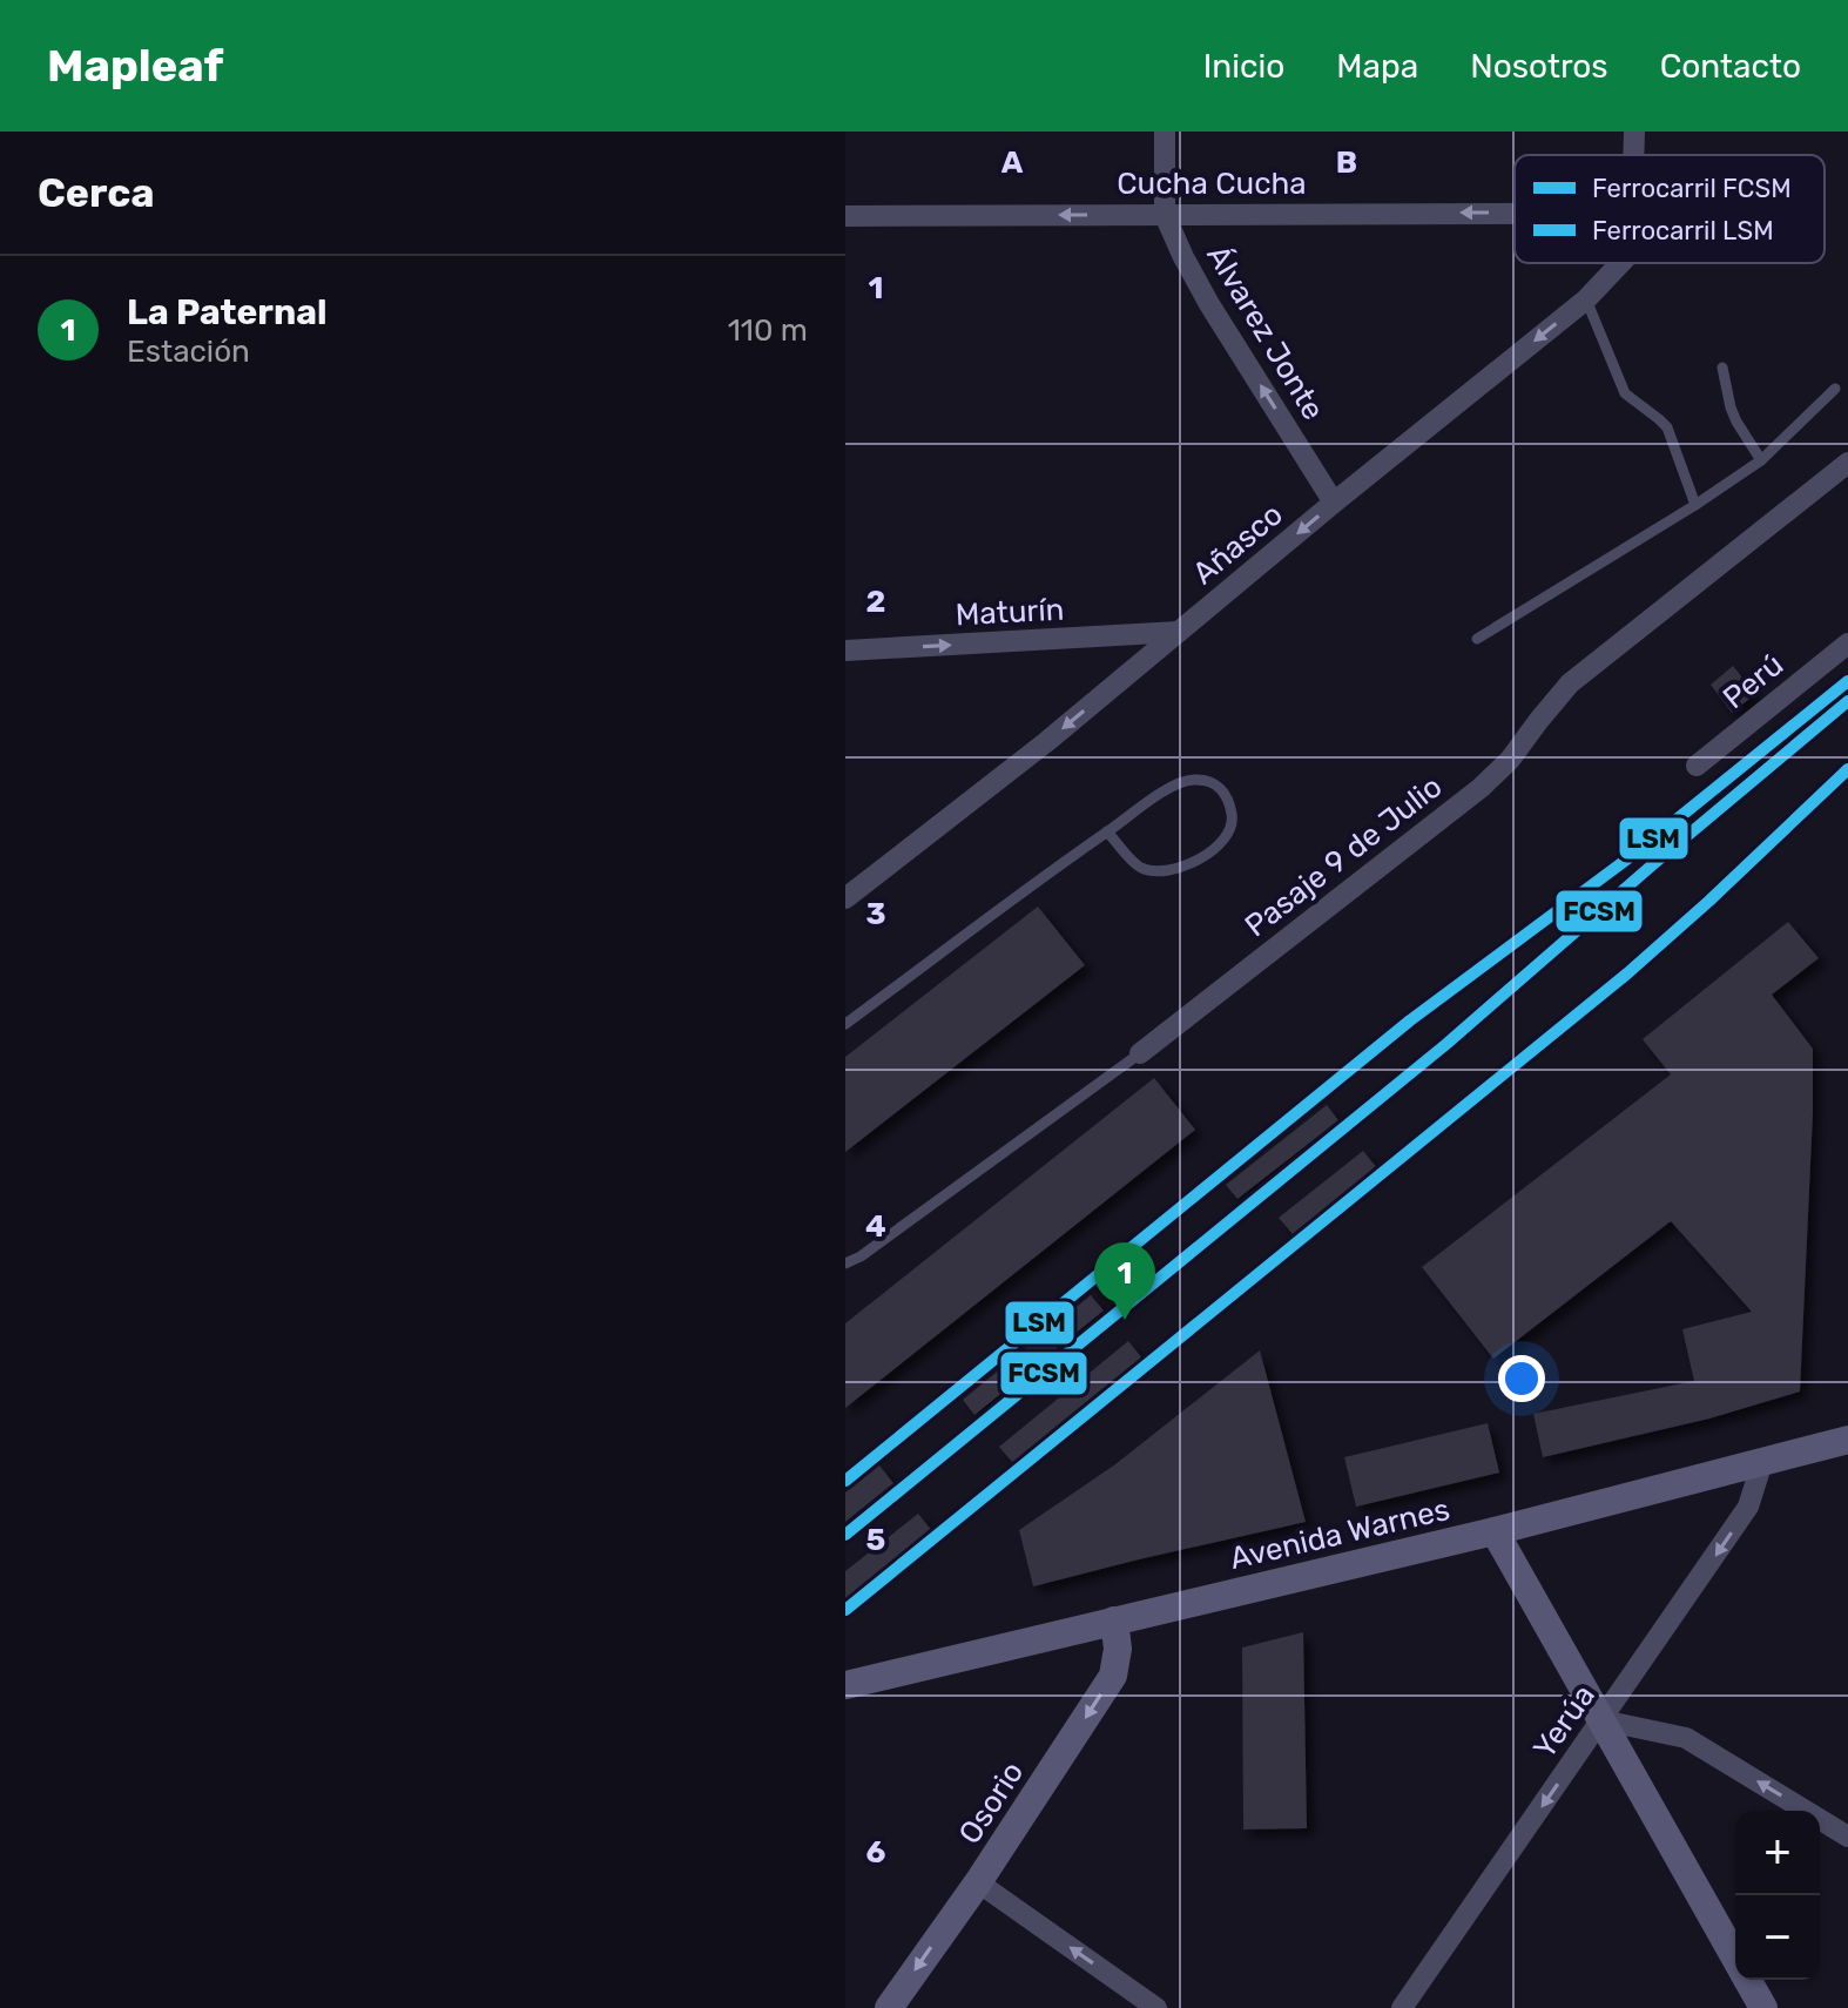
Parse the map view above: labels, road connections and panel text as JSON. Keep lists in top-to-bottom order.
{
  "streets": {
    "main road": ["Avenida Warnes", "Osorio"],
    "street": [
      "Cucha Cucha",
      "Álvarez Jonte",
      "Añasco",
      "Maturín",
      "Perú",
      "Pasaje 9 de Julio",
      "Yerúa"
    ]
  },
  "crossings": [
    ["Cucha Cucha", "Álvarez Jonte"],
    ["Álvarez Jonte", "Añasco"],
    ["Añasco", "Maturín"],
    ["Avenida Warnes", "Yerúa"],
    ["Avenida Warnes", "Osorio"]
  ],
  "one_way": [
    "Cucha Cucha",
    "Álvarez Jonte",
    "Añasco",
    "Maturín",
    "Yerúa",
    "Osorio"
  ],
  "lines": ["rail line LSM", "rail line FCSM"],
  "legend": ["Ferrocarril FCSM", "Ferrocarril LSM"],
  "page": {
    "header": "Mapleaf",
    "nav": [
      "Inicio",
      "Mapa",
      "Nosotros",
      "Contacto"
    ],
    "heading": "Cerca",
    "list": [
      {
        "mark": "1",
        "name": "La Paternal",
        "note": "Estación",
        "value": "110 m"
      }
    ],
    "pins": "1",
    "map_buttons": ["+", "−"]
  },
  "grid": {
    "columns": ["A", "B"],
    "rows": [
      "1",
      "2",
      "3",
      "4",
      "5",
      "6"
    ]
  }
}
